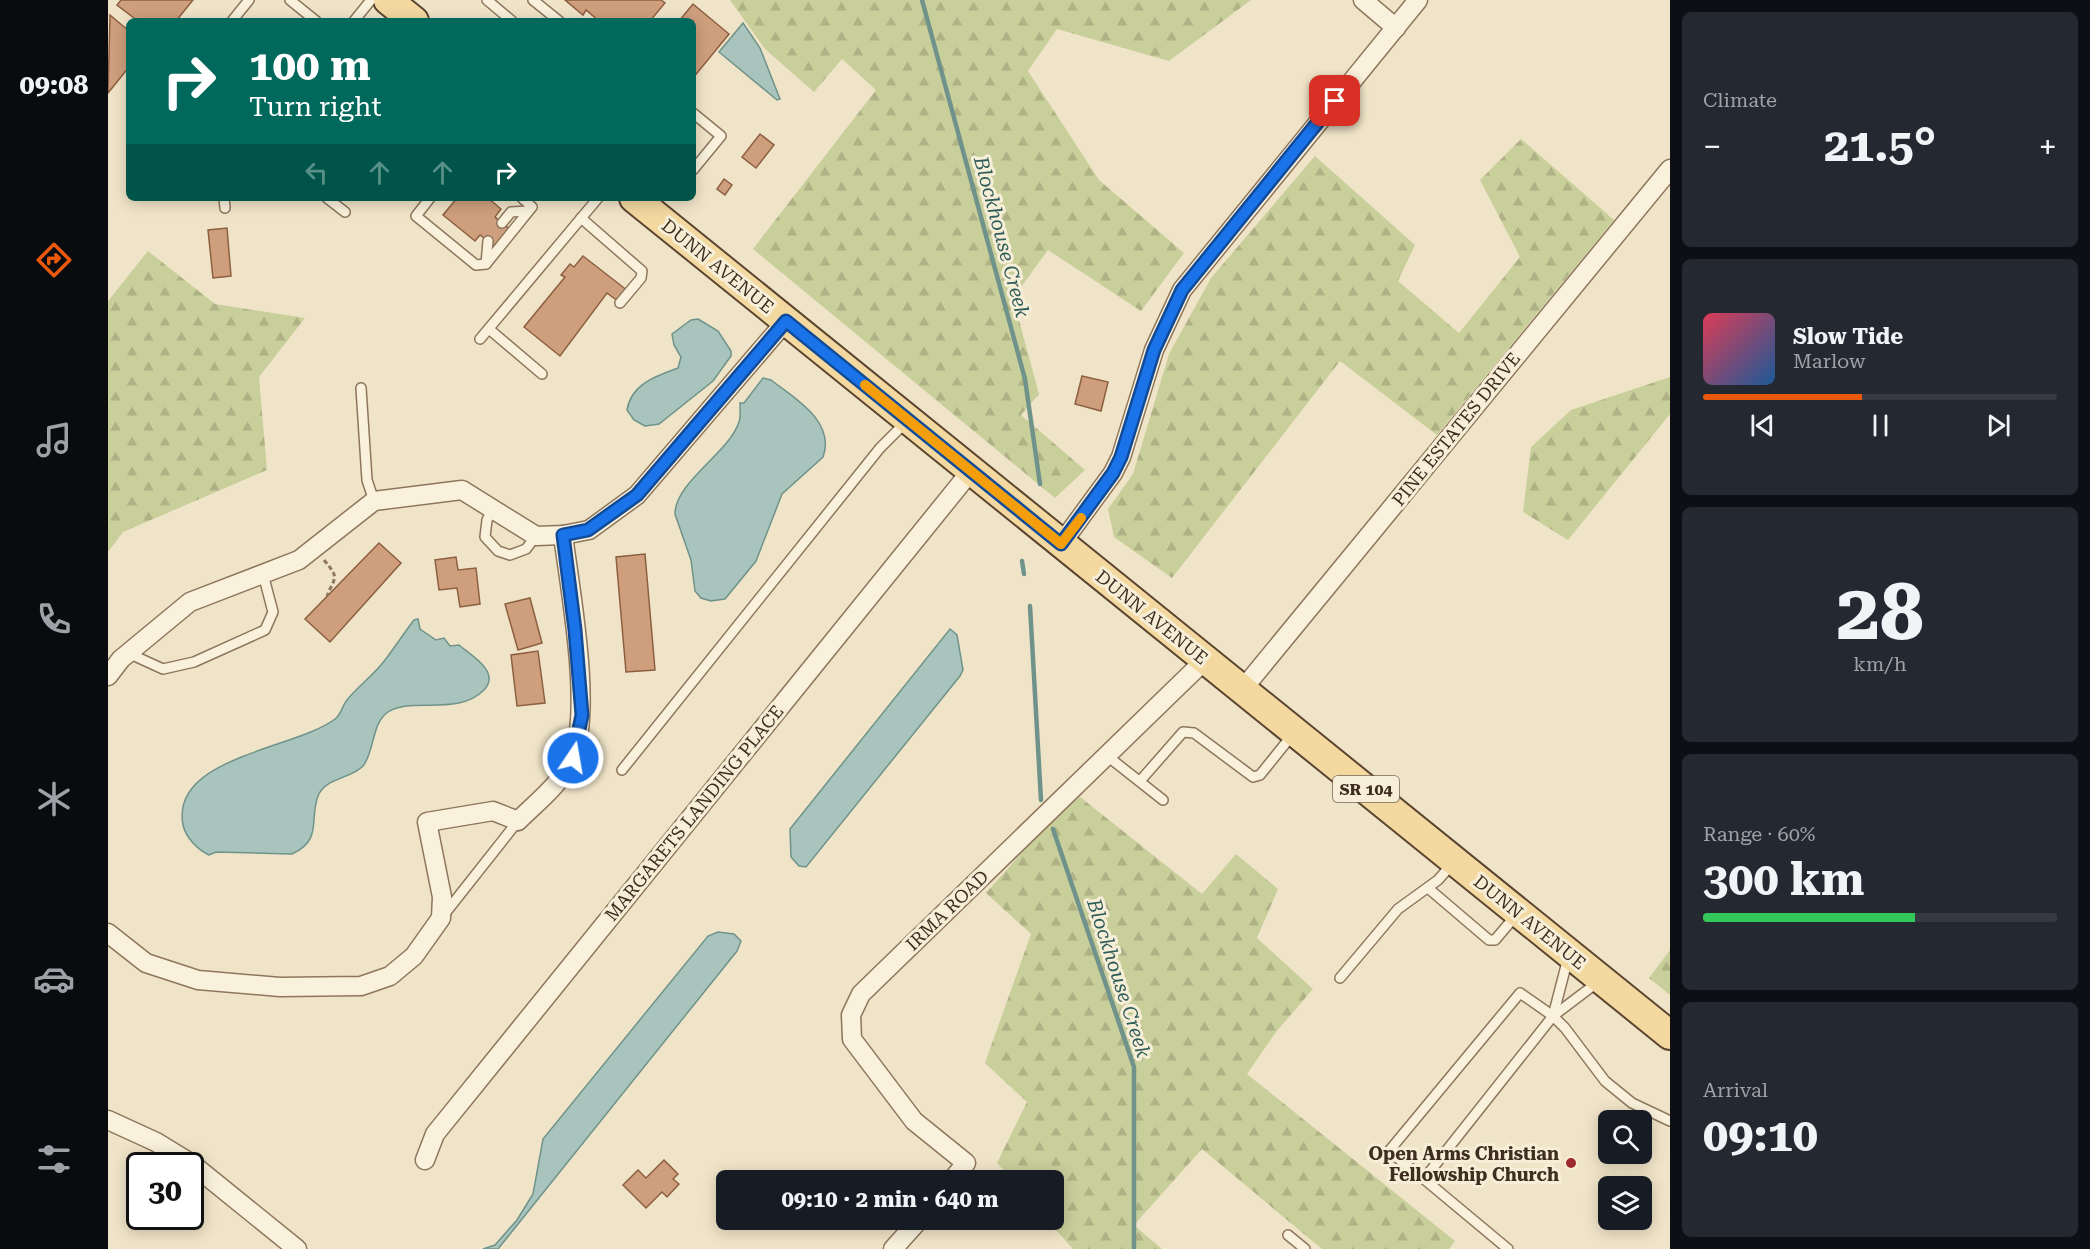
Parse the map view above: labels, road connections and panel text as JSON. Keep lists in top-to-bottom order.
{
  "streets": {
    "main road": ["DUNN AVENUE", "SR 104"],
    "street": ["PINE ESTATES DRIVE", "MARGARETS LANDING PLACE", "IRMA ROAD"]
  },
  "crossings": [
    ["DUNN AVENUE", "PINE ESTATES DRIVE"],
    ["DUNN AVENUE", "MARGARETS LANDING PLACE"],
    ["DUNN AVENUE", "IRMA ROAD"]
  ],
  "water": ["Blockhouse Creek"],
  "places": ["Open Arms Christian Fellowship Church"],
  "page": {
    "tabs": "09:08",
    "tile": [
      "Climate",
      ["28", "km/h"],
      ["Range · 60%", "300 km"],
      ["Arrival", "09:10"]
    ],
    "turn": ["100 m", "Turn right"],
    "heat": ["−", "21.5°", "+"],
    "song": ["Slow Tide", "Marlow"],
    "limit": "30",
    "trip": "09:10 · 2 min · 640 m"
  }
}
